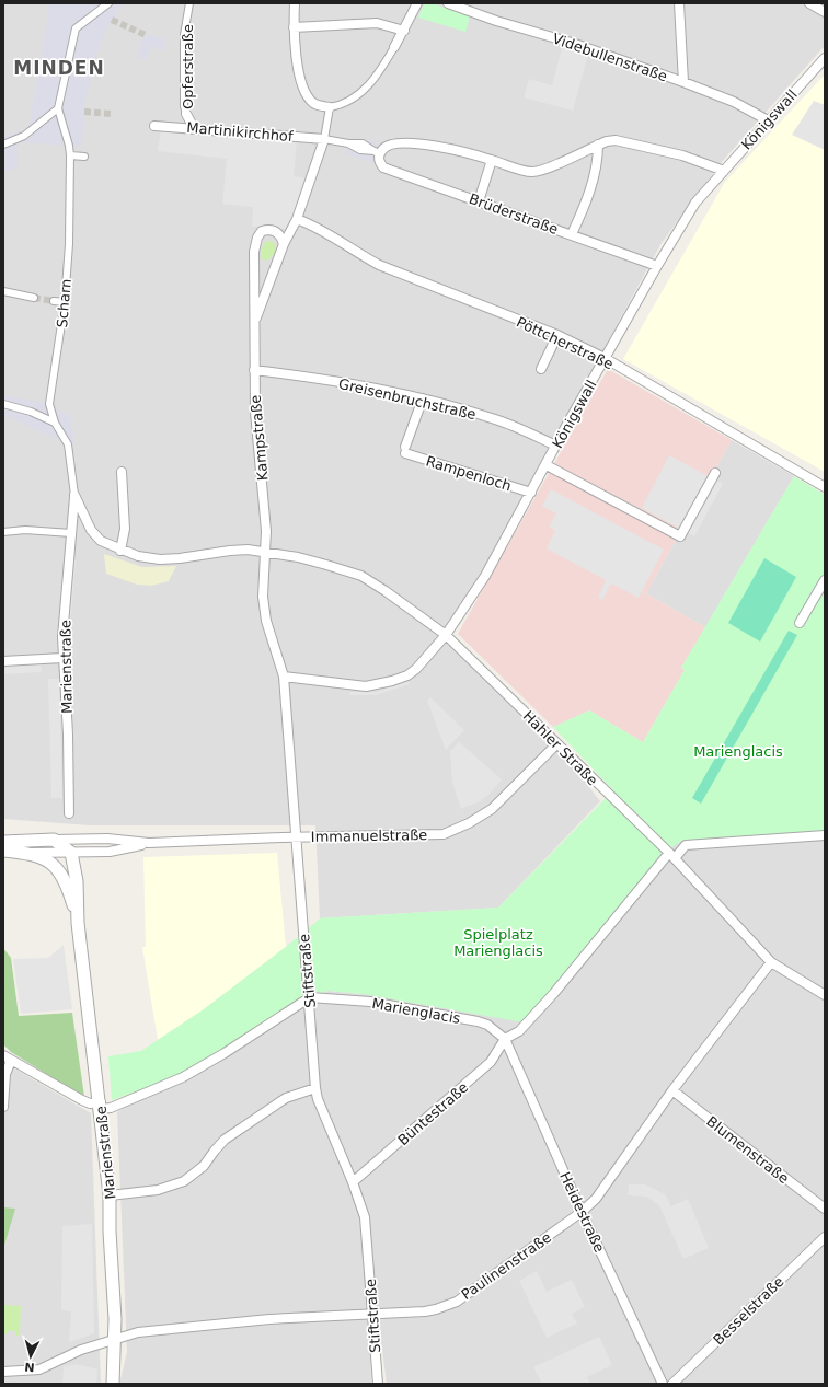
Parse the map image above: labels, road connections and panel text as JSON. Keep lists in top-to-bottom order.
{
  "streets": {
    "street": [
      "Videbullenstraße",
      "Opferstraße",
      "Königswall",
      "Martinikirchhof",
      "Brüderstraße",
      "Scharn",
      "Pöttcherstraße",
      "Greisenbruchstraße",
      "Kampstraße",
      "Rampenloch",
      "Marienstraße",
      "Hahler Straße",
      "Immanuelstraße",
      "Stiftstraße",
      "Marienglacis",
      "Büntestraße",
      "Blumenstraße",
      "Heidestraße",
      "Paulinenstraße",
      "Besselstraße"
    ]
  },
  "crossings": [
    ["Videbullenstraße", "Königswall"],
    ["Opferstraße", "Martinikirchhof"],
    ["Königswall", "Brüderstraße"],
    ["Königswall", "Pöttcherstraße"],
    ["Königswall", "Greisenbruchstraße"],
    ["Königswall", "Rampenloch"],
    ["Königswall", "Hahler Straße"],
    ["Königswall", "Stiftstraße"],
    ["Martinikirchhof", "Kampstraße"],
    ["Scharn", "Marienstraße"],
    ["Scharn", "Hahler Straße"],
    ["Pöttcherstraße", "Kampstraße"],
    ["Greisenbruchstraße", "Kampstraße"],
    ["Greisenbruchstraße", "Rampenloch"],
    ["Kampstraße", "Hahler Straße"],
    ["Kampstraße", "Stiftstraße"],
    ["Marienstraße", "Hahler Straße"],
    ["Marienstraße", "Immanuelstraße"],
    ["Marienstraße", "Paulinenstraße"],
    ["Hahler Straße", "Immanuelstraße"],
    ["Hahler Straße", "Stiftstraße"],
    ["Hahler Straße", "Paulinenstraße"],
    ["Immanuelstraße", "Stiftstraße"],
    ["Stiftstraße", "Marienglacis"],
    ["Stiftstraße", "Büntestraße"],
    ["Stiftstraße", "Paulinenstraße"],
    ["Marienglacis", "Büntestraße"],
    ["Marienglacis", "Heidestraße"],
    ["Büntestraße", "Heidestraße"],
    ["Blumenstraße", "Paulinenstraße"],
    ["Heidestraße", "Paulinenstraße"]
  ],
  "districts": ["MINDEN"],
  "parks": ["Marienglacis", "Spielplatz Marienglacis"],
  "north": "bottom"
}
